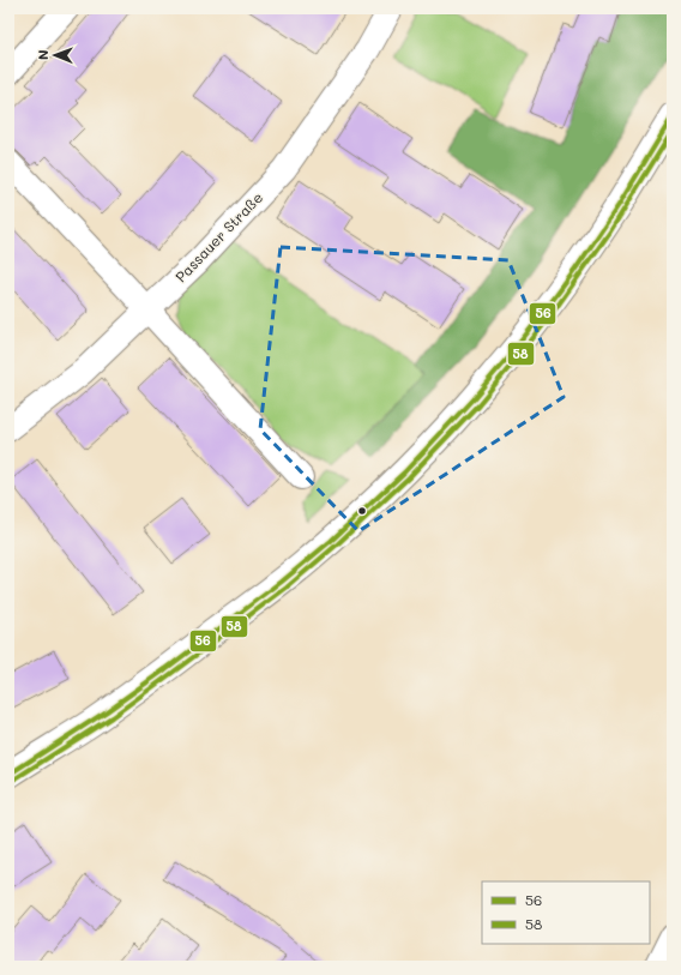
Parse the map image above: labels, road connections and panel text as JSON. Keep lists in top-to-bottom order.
{
  "streets": {
    "street": ["Passauer Straße"]
  },
  "lines": ["transit line 56", "transit line 58"],
  "legend": ["56", "58"],
  "north": "left"
}
